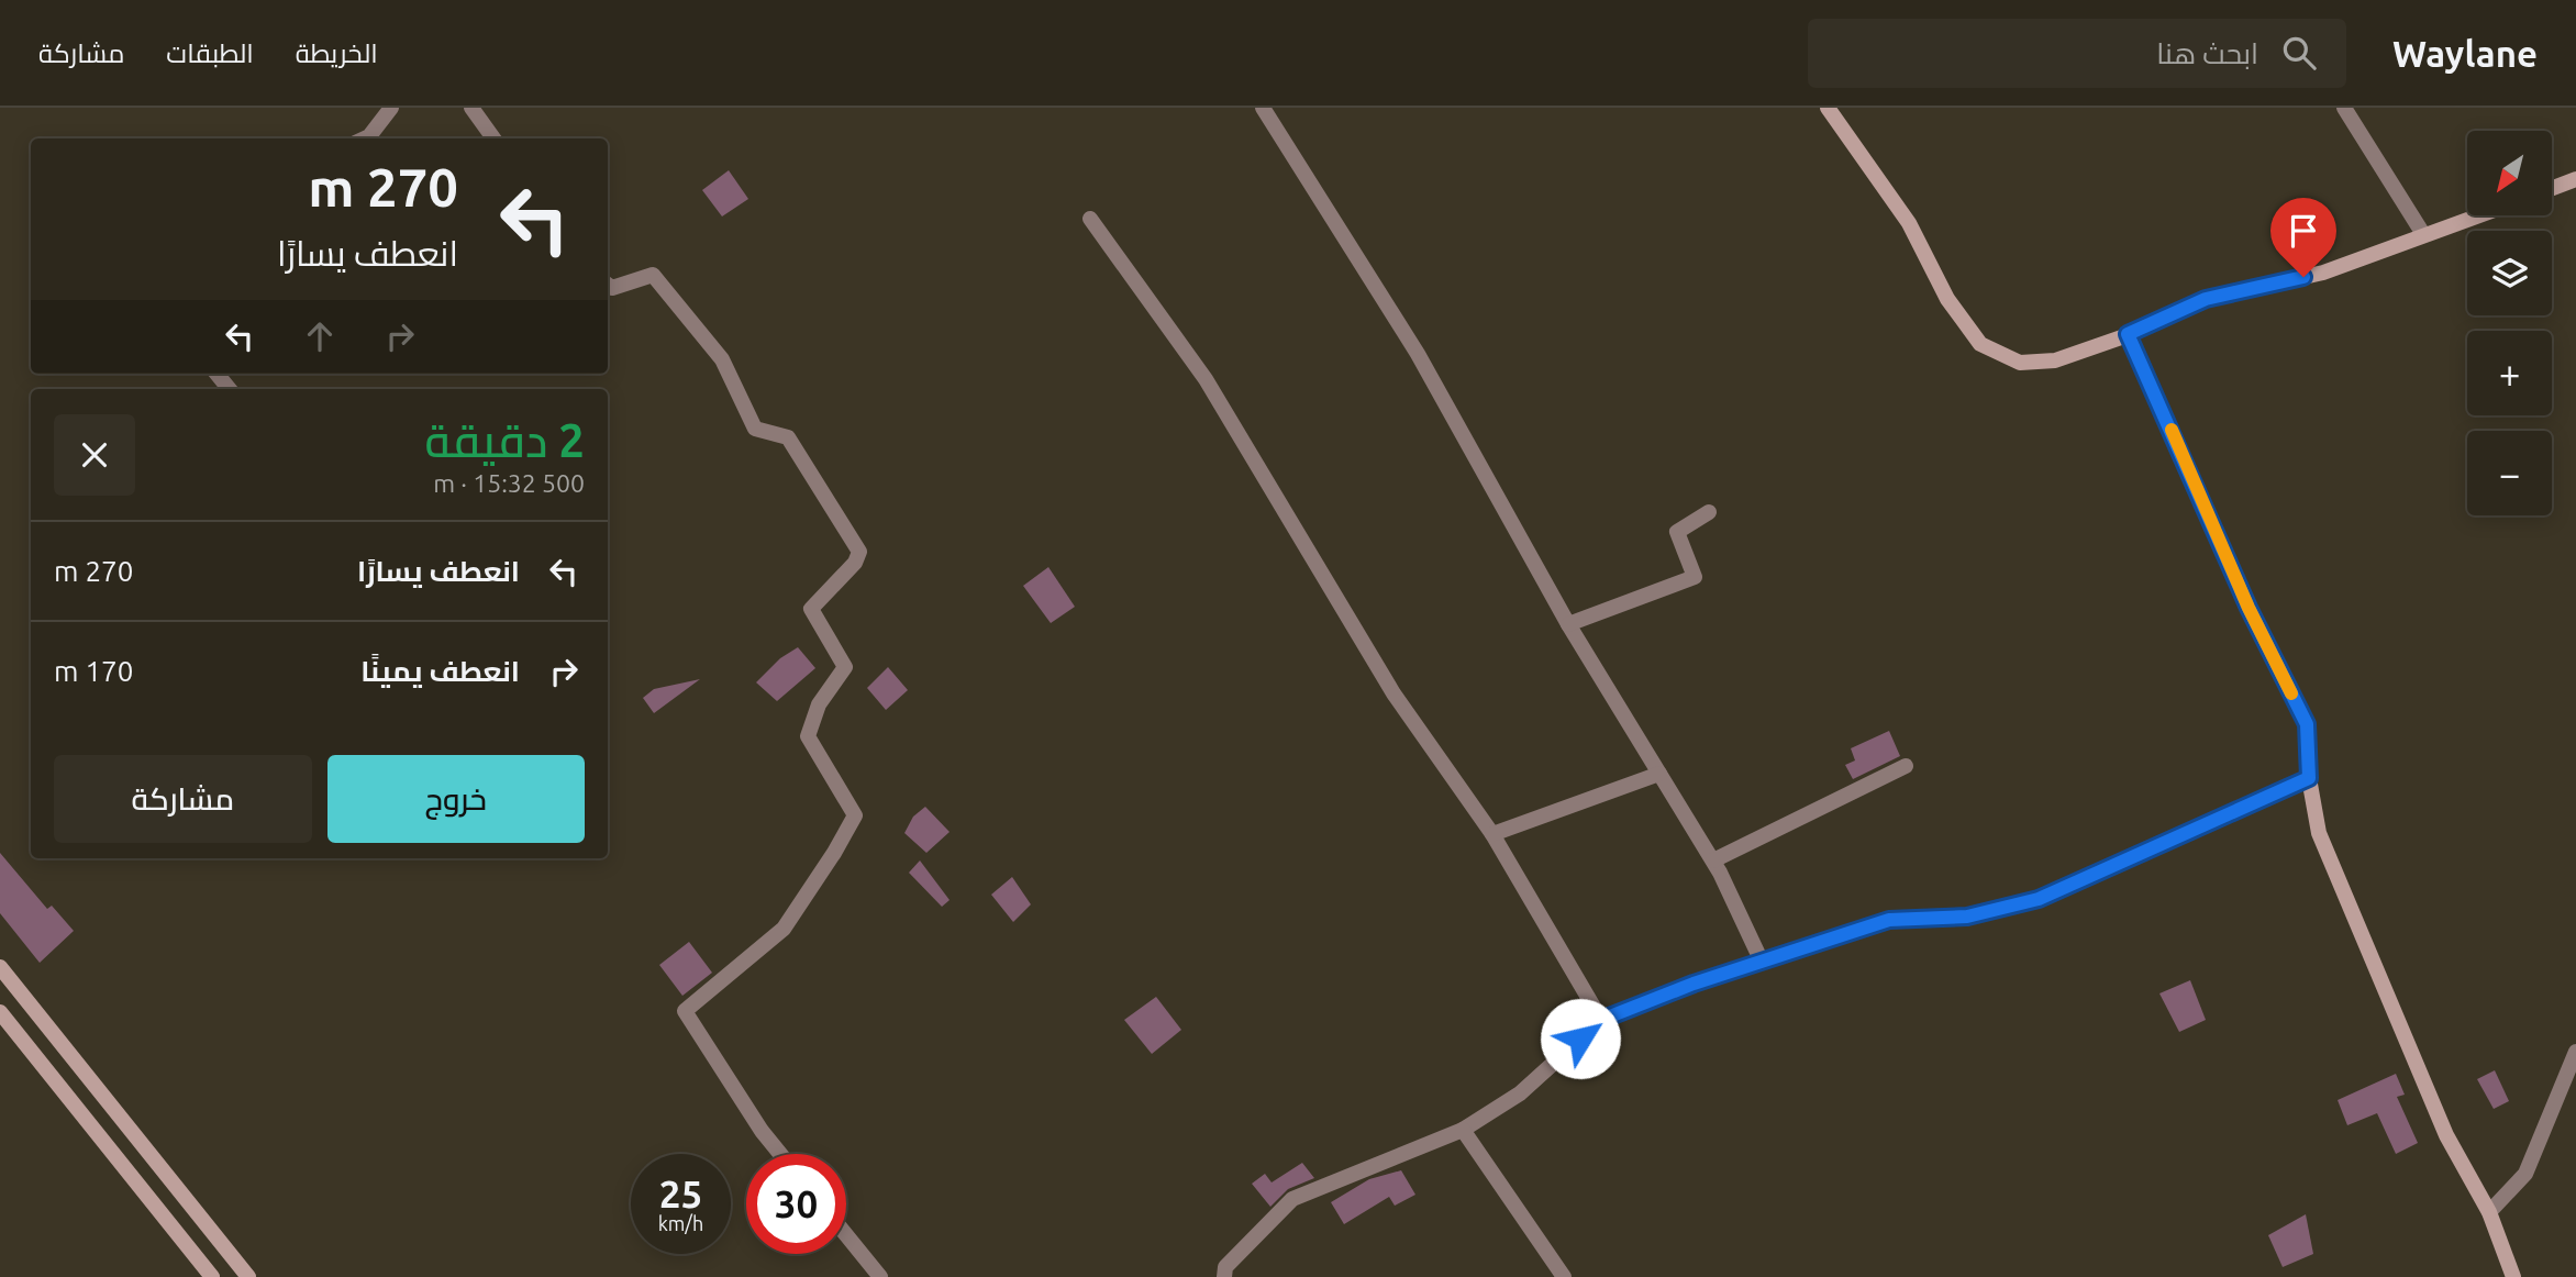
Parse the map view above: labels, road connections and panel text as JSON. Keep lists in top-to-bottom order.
{
  "north": "bottom left",
  "page": {
    "header": "Waylane",
    "search": "ابحث هنا",
    "nav": ["الخريطة", "الطبقات", "مشاركة"],
    "map_buttons": ["+", "−"],
    "turn": ["270 m", "انعطف يسارًا"],
    "heading": ["2 دقيقة", "500 m · 15:32"],
    "list": [
      {
        "name": "انعطف يسارًا",
        "value": "270 m"
      },
      {
        "name": "انعطف يمينًا",
        "value": "170 m"
      }
    ],
    "buttons": ["خروج", "مشاركة"],
    "speed": "25 km/h",
    "limit": "30"
  }
}
